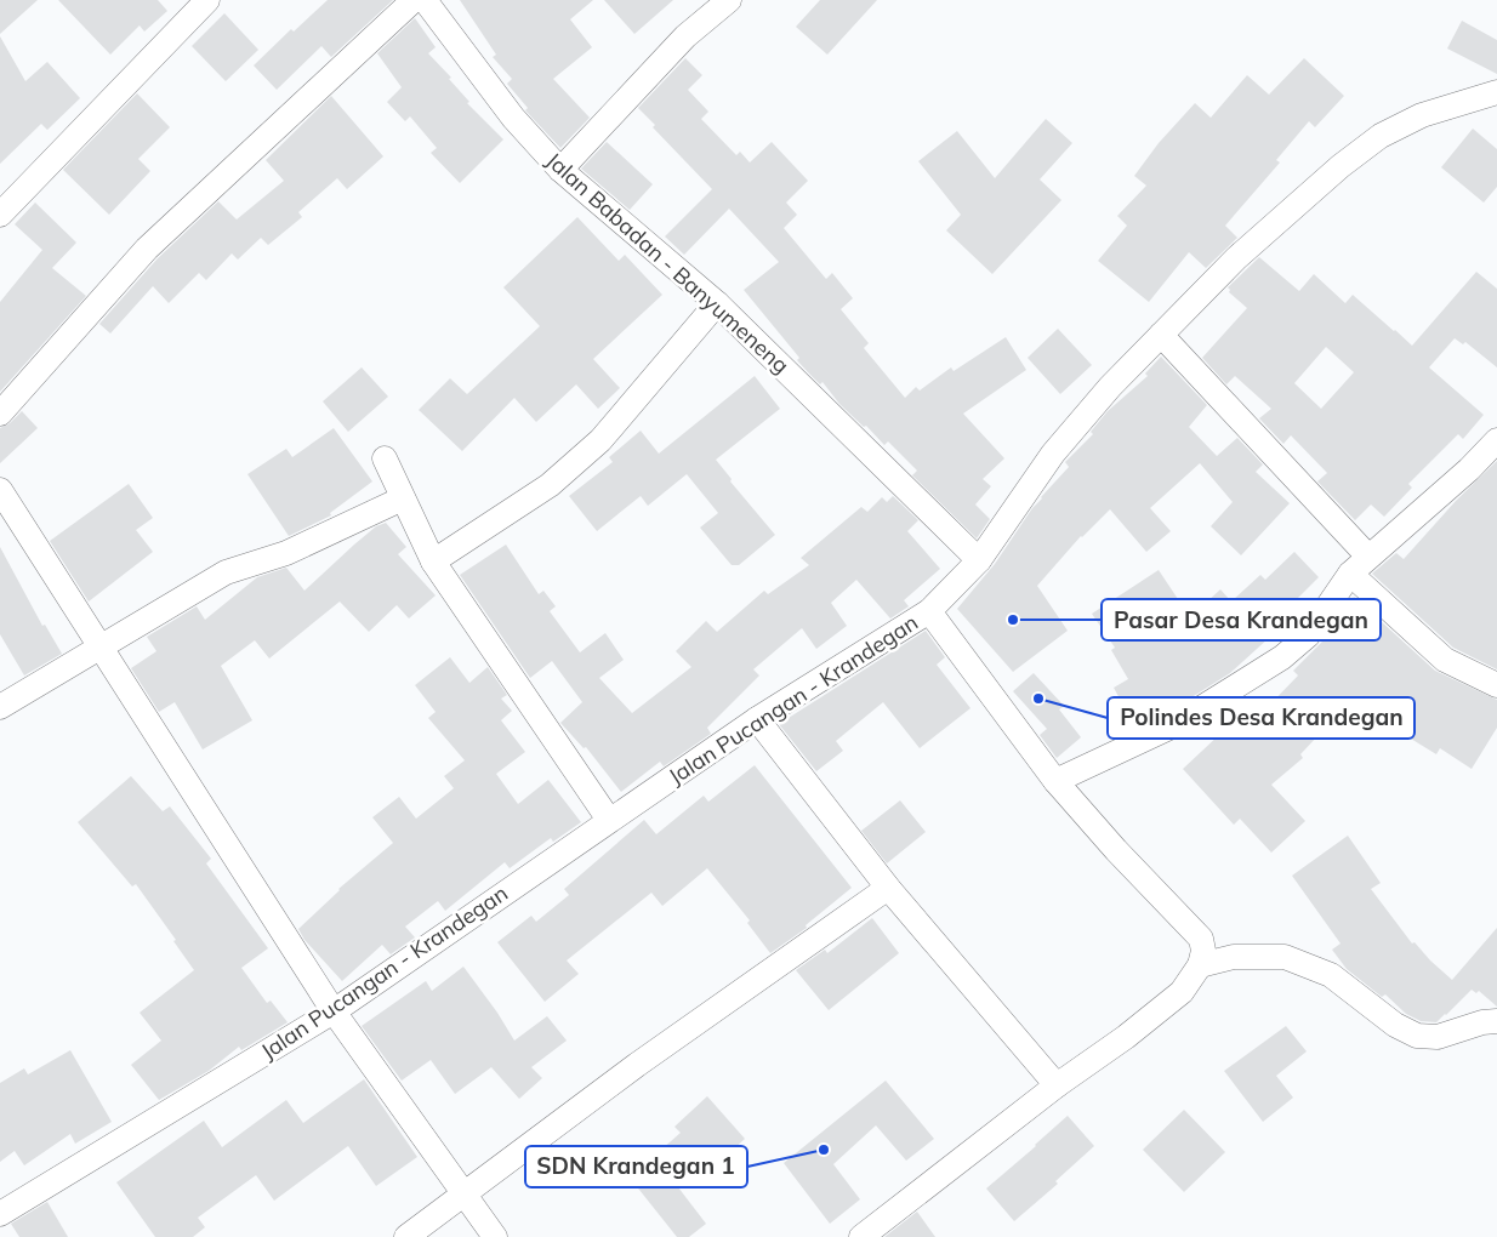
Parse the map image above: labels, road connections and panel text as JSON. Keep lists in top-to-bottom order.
{
  "streets": {
    "street": ["Jalan Babadan - Banyumeneng", "Jalan Pucangan - Krandegan"]
  },
  "crossings": [
    ["Jalan Babadan - Banyumeneng", "Jalan Pucangan - Krandegan"]
  ],
  "places": ["Pasar Desa Krandegan", "Polindes Desa Krandegan", "SDN Krandegan 1"]
}
